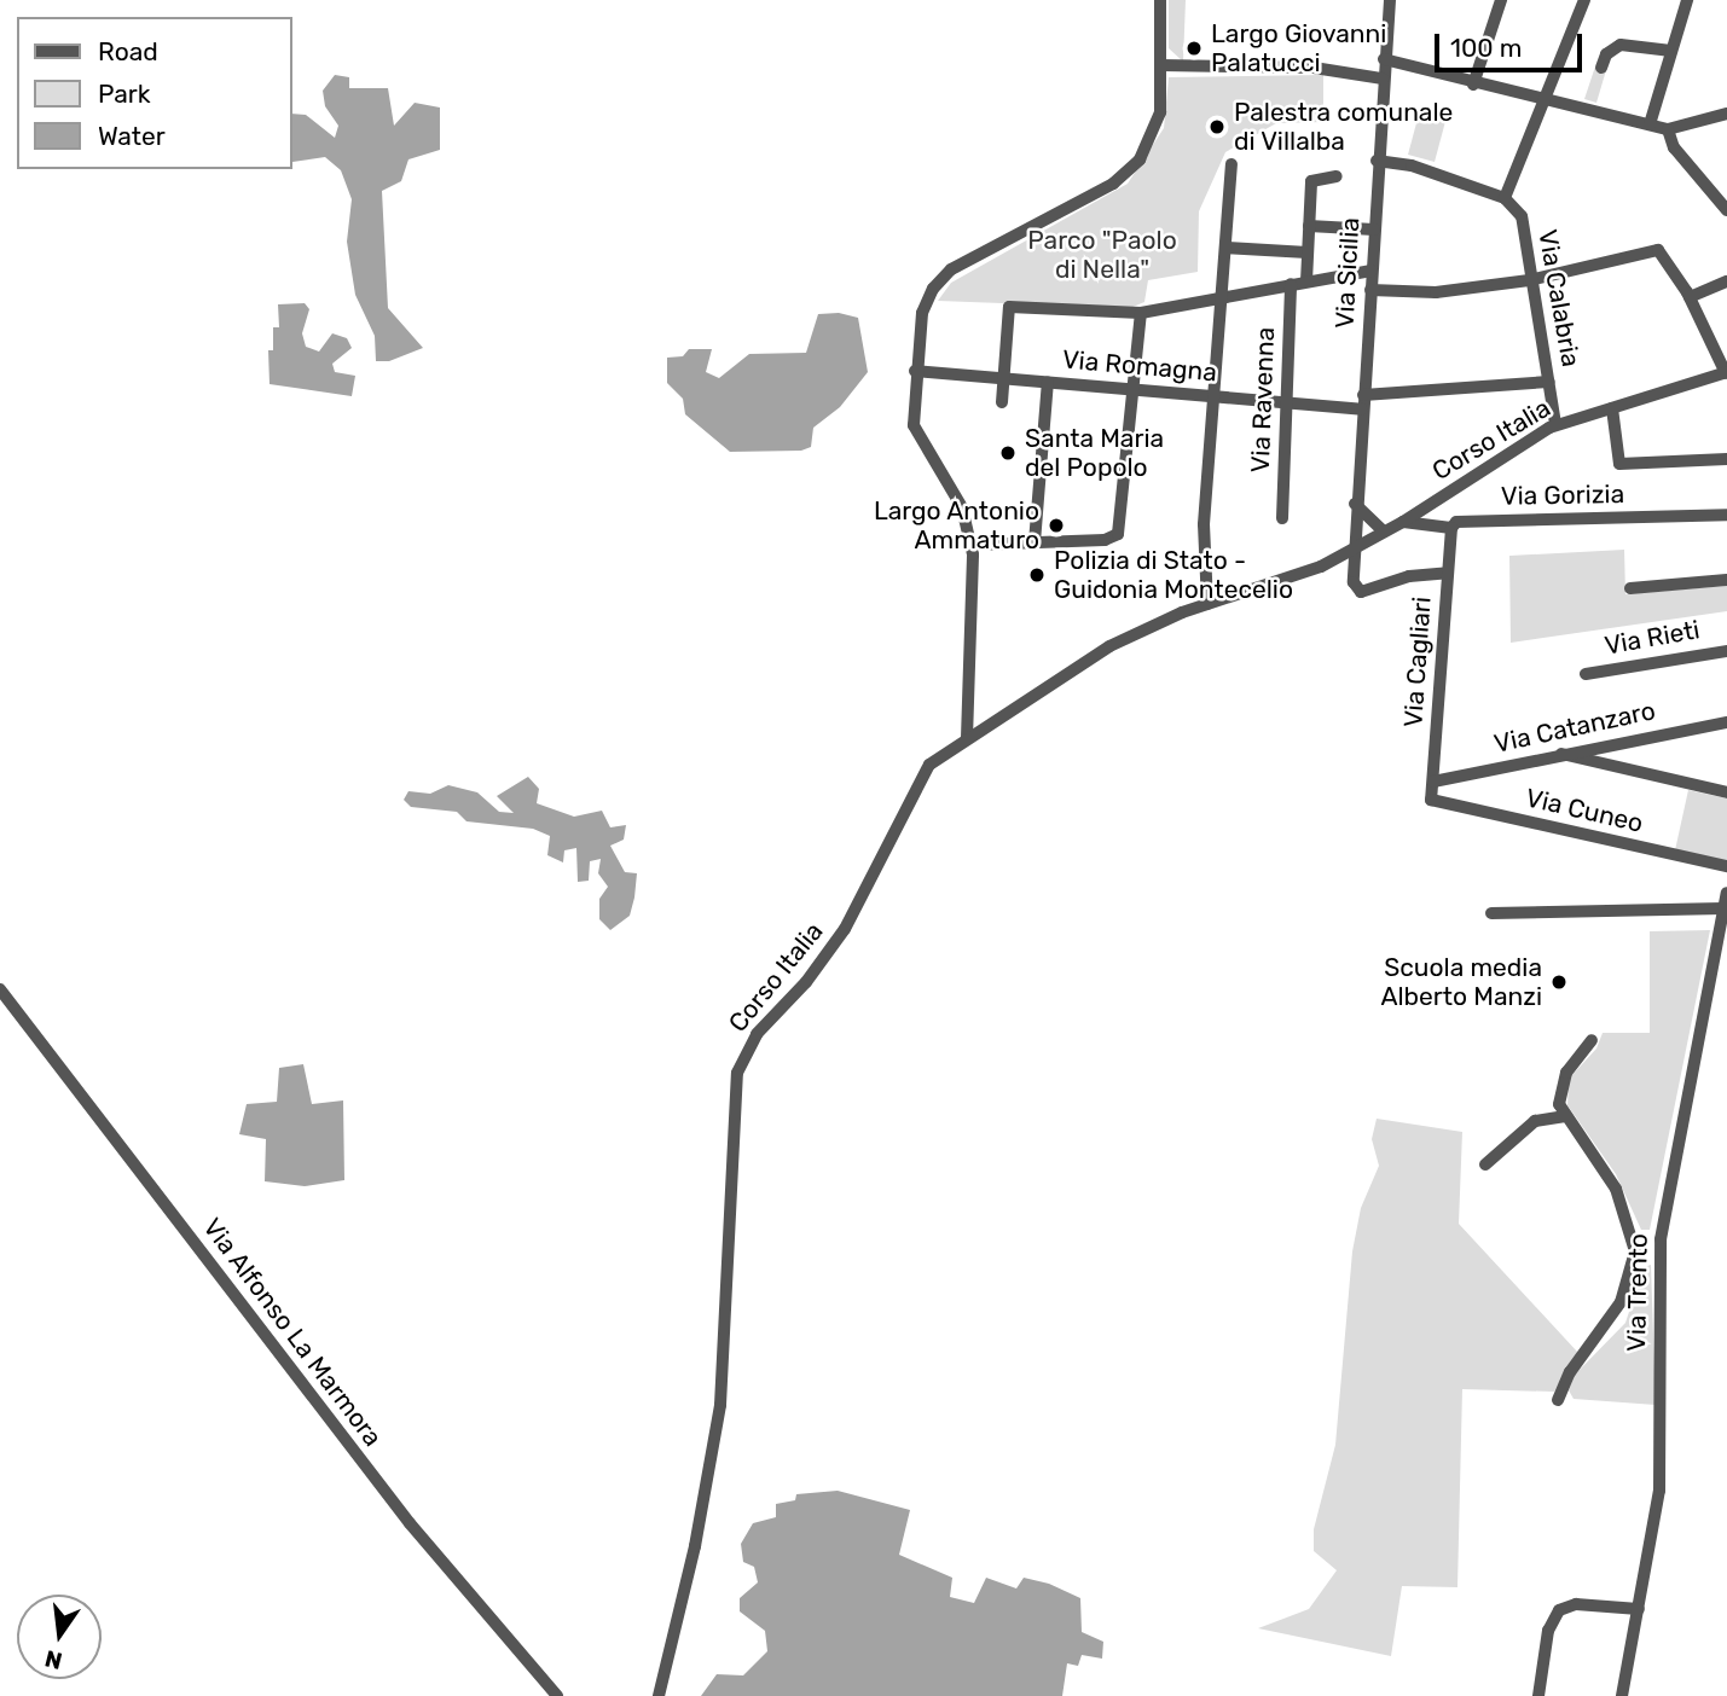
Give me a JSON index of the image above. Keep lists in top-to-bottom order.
{
  "streets": {
    "street": [
      "Via Sicilia",
      "Via Calabria",
      "Via Romagna",
      "Via Ravenna",
      "Corso Italia",
      "Via Gorizia",
      "Via Rieti",
      "Via Cagliari",
      "Via Catanzaro",
      "Via Cuneo",
      "Via Trento",
      "Via Alfonso La Marmora"
    ]
  },
  "crossings": [
    ["Via Sicilia", "Via Romagna"],
    ["Via Sicilia", "Corso Italia"],
    ["Via Sicilia", "Via Cagliari"],
    ["Via Calabria", "Corso Italia"],
    ["Via Romagna", "Via Ravenna"],
    ["Corso Italia", "Via Gorizia"],
    ["Via Gorizia", "Via Cagliari"],
    ["Via Cagliari", "Via Catanzaro"],
    ["Via Cagliari", "Via Cuneo"]
  ],
  "parks": ["Parco \"Paolo di Nella\""],
  "places": [
    "Largo Giovanni Palatucci",
    "Palestra comunale di Villalba",
    "Santa Maria del Popolo",
    "Largo Antonio Ammaturo",
    "Polizia di Stato - Guidonia Montecelio",
    "Scuola media Alberto Manzi"
  ],
  "legend": ["Road", "Park", "Water"],
  "scale_bar": "100 m",
  "north": "bottom"
}
